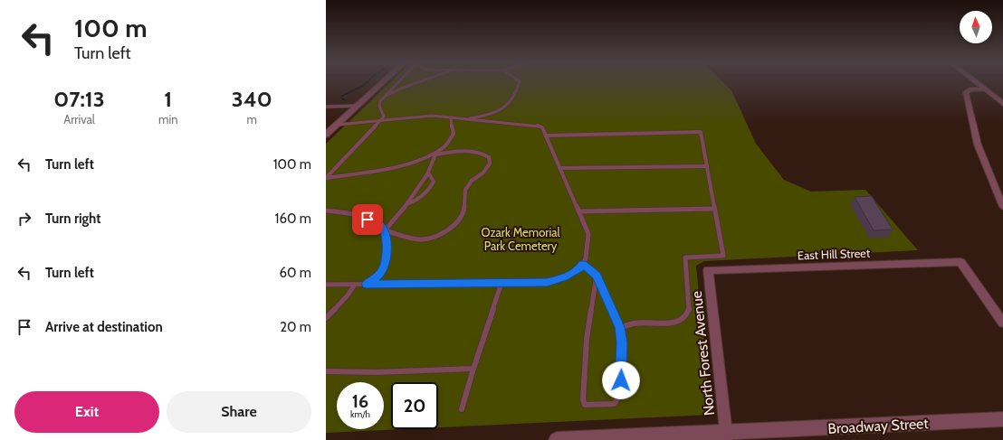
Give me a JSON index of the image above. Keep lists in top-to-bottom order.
{
  "streets": {
    "street": ["East Hill Street", "North Forest Avenue", "Broadway Street"]
  },
  "crossings": [
    ["East Hill Street", "North Forest Avenue"],
    ["North Forest Avenue", "Broadway Street"]
  ],
  "parks": ["Ozark Memorial Park Cemetery"],
  "north": "top",
  "page": {
    "turn": ["100 m", "Turn left"],
    "eta": [
      "07:13",
      "Arrival",
      "1",
      "min",
      "340",
      "m"
    ],
    "list": [
      {
        "name": "Turn left",
        "value": "100 m"
      },
      {
        "name": "Turn right",
        "value": "160 m"
      },
      {
        "name": "Turn left",
        "value": "60 m"
      },
      {
        "name": "Arrive at destination",
        "value": "20 m"
      }
    ],
    "speed": "16 km/h",
    "limit": "20",
    "buttons": ["Exit", "Share"]
  }
}
